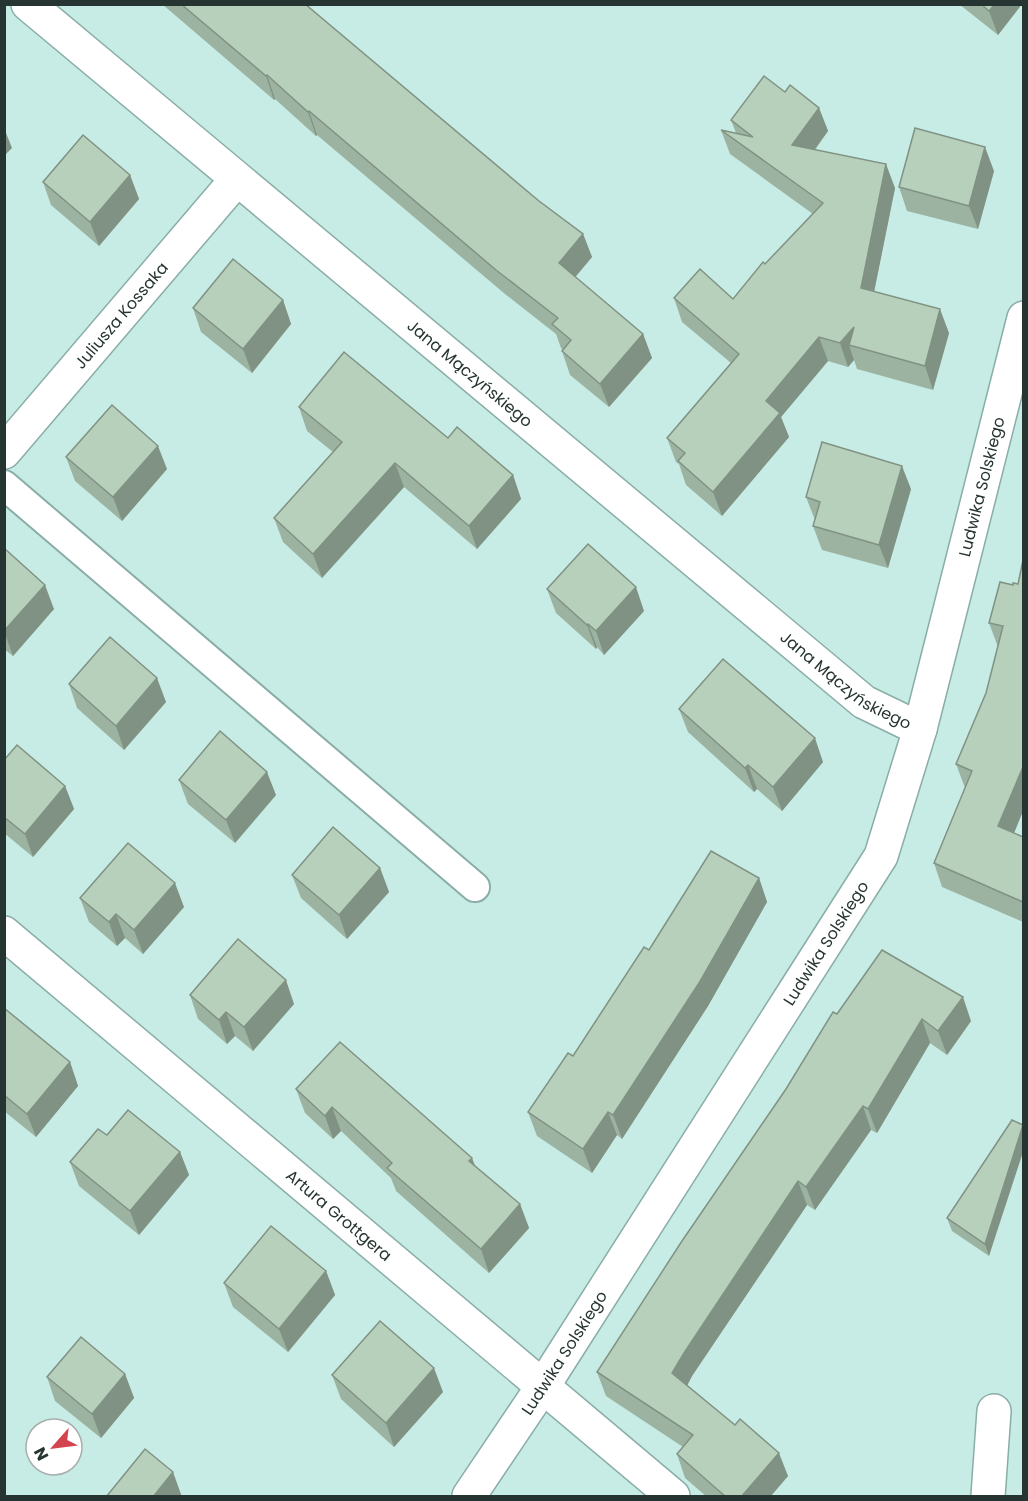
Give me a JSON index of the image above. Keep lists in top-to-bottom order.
{
  "streets": {
    "street": [
      "Juliusza Kossaka",
      "Jana Mączyńskiego",
      "Ludwika Solskiego",
      "Artura Grottgera"
    ]
  },
  "crossings": [
    ["Juliusza Kossaka", "Jana Mączyńskiego"],
    ["Jana Mączyńskiego", "Ludwika Solskiego"],
    ["Ludwika Solskiego", "Artura Grottgera"]
  ],
  "north": "bottom left"
}
